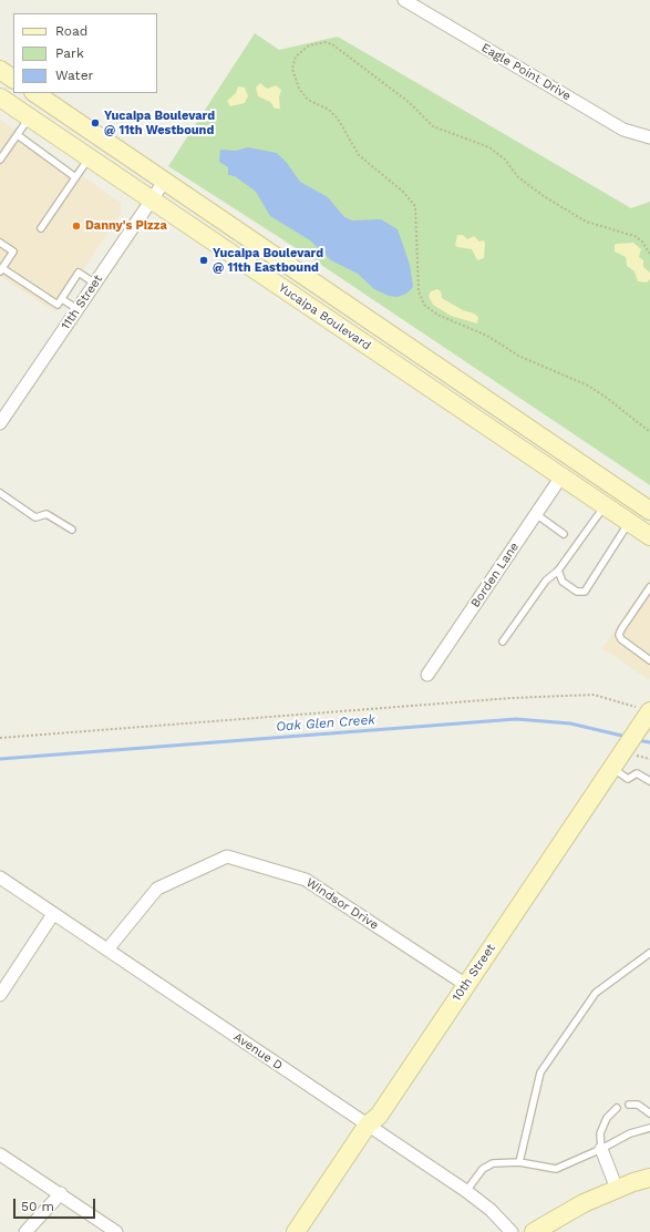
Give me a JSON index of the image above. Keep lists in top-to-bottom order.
{
  "streets": {
    "main road": ["Yucaipa Boulevard", "10th Street"],
    "street": [
      "Eagle Point Drive",
      "11th Street",
      "Borden Lane",
      "Windsor Drive",
      "Avenue D"
    ]
  },
  "crossings": [
    ["11th Street", "Yucaipa Boulevard"],
    ["Yucaipa Boulevard", "Borden Lane"],
    ["Windsor Drive", "10th Street"],
    ["Windsor Drive", "Avenue D"],
    ["10th Street", "Avenue D"]
  ],
  "water": ["Oak Glen Creek"],
  "places": ["Yucaipa Boulevard @ 11th Westbound", "Danny's Pizza", "Yucaipa Boulevard @ 11th Eastbound"],
  "legend": ["Road", "Park", "Water"],
  "scale_bar": "50 m"
}
